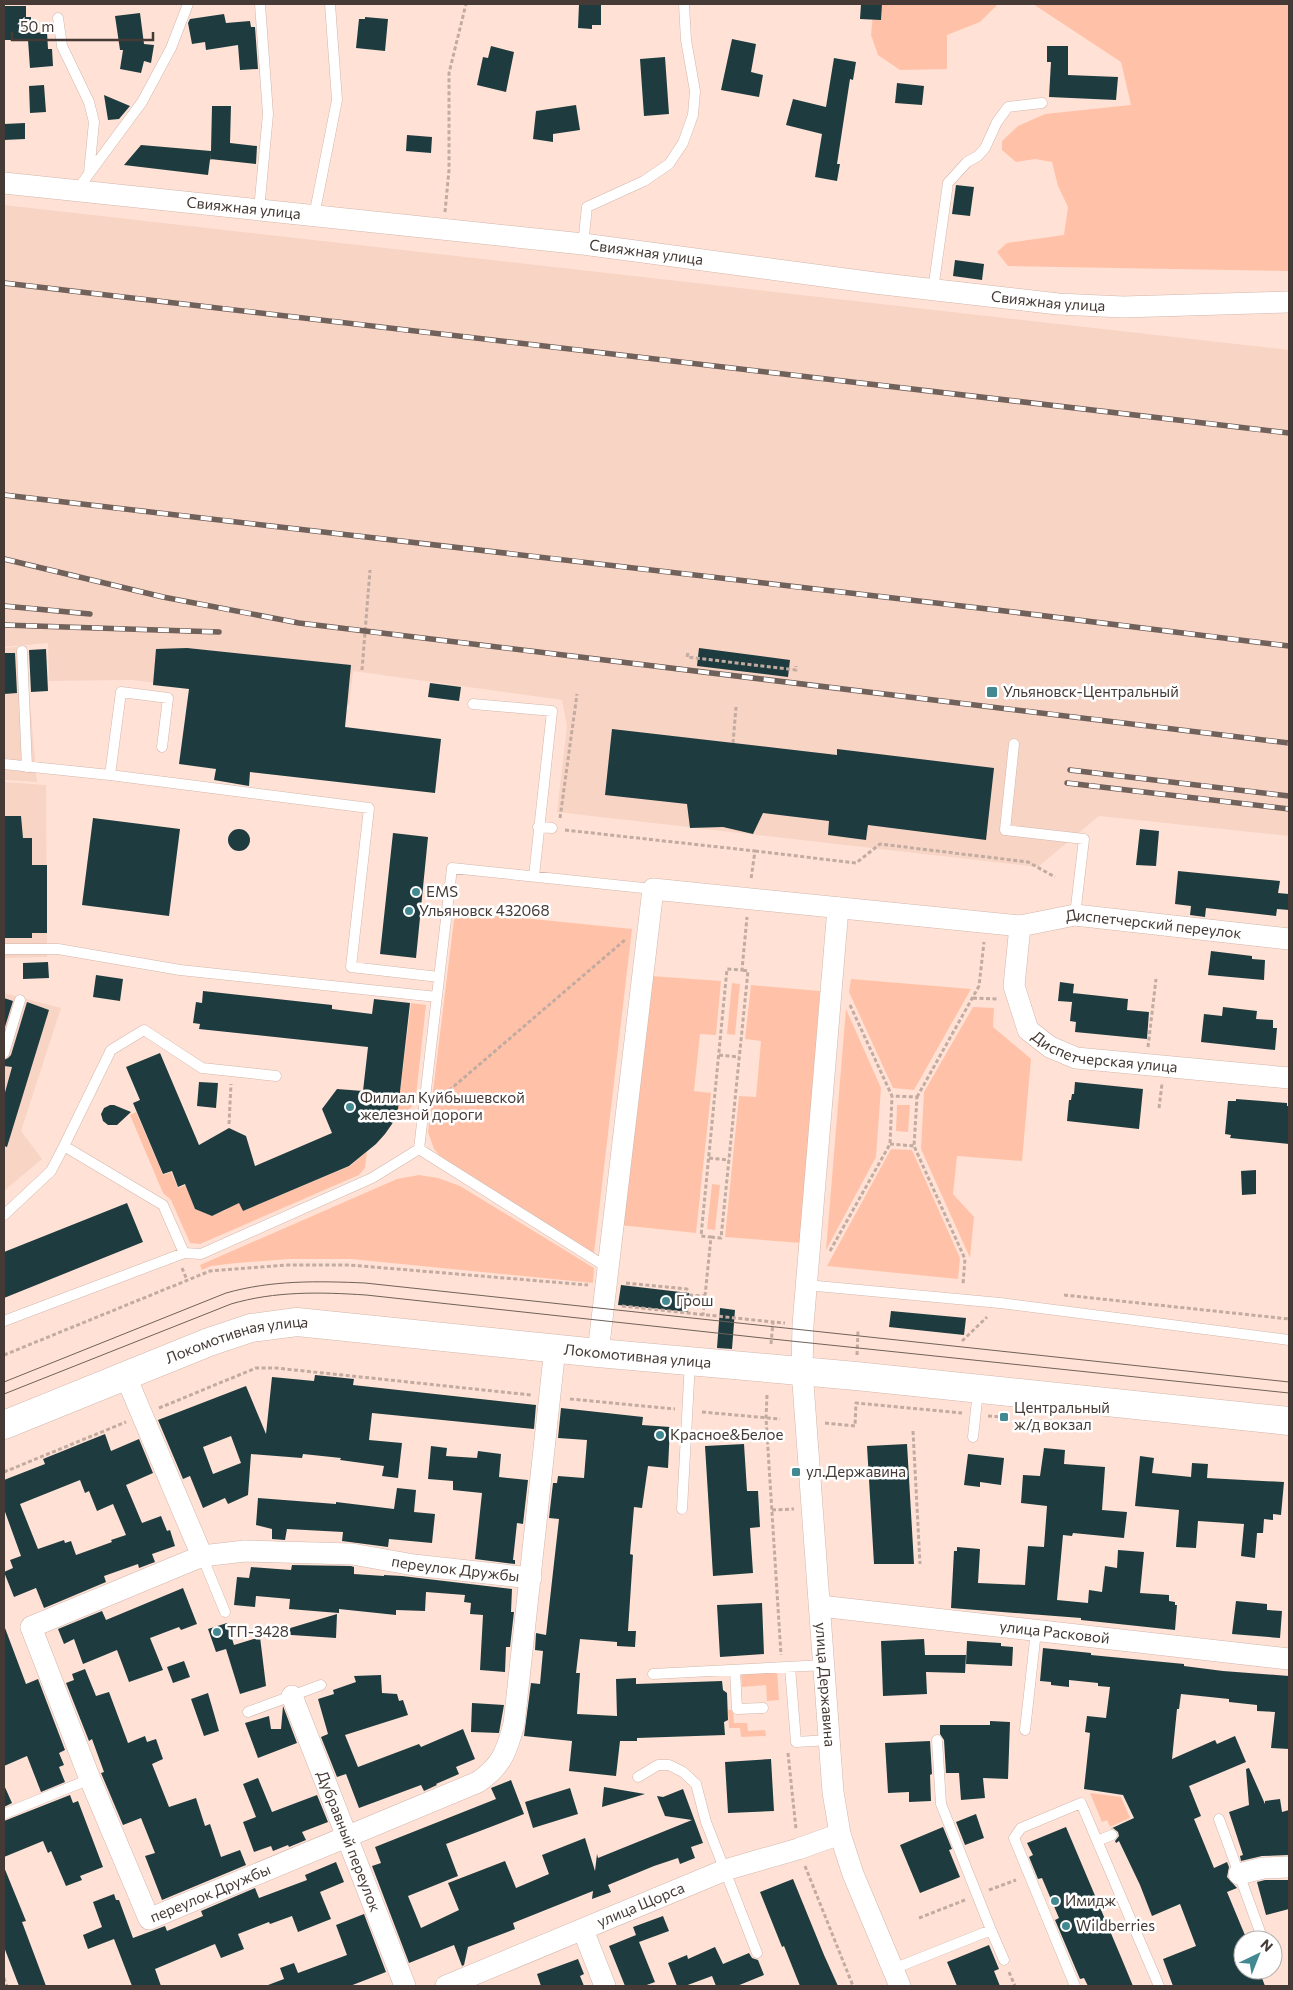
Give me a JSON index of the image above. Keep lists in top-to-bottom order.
{
  "streets": {
    "main road": ["Локомотивная улица"],
    "street": [
      "Свияжная улица",
      "Диспетчерский переулок",
      "Диспетчерская улица",
      "переулок Дружбы",
      "улица Расковой",
      "улица Державина",
      "Дубравный переулок",
      "улица Щорса"
    ]
  },
  "crossings": [
    ["Диспетчерский переулок", "Диспетчерская улица"],
    ["Диспетчерский переулок", "улица Державина"],
    ["Локомотивная улица", "переулок Дружбы"],
    ["Локомотивная улица", "улица Державина"],
    ["переулок Дружбы", "Дубравный переулок"],
    ["улица Расковой", "улица Державина"],
    ["улица Державина", "улица Щорса"]
  ],
  "places": {
    "transit": ["Ульяновск-Центральный", "Центральный ж/д вокзал", "ул.Державина"],
    "other": [
      "EMS",
      "Ульяновск 432068",
      "Филиал Куйбышевской железной дороги",
      "Грош",
      "Красное&Белое",
      "ТП-3428",
      "Имидж",
      "Wildberries"
    ]
  },
  "scale_bar": "50 m",
  "north": "top right"
}
